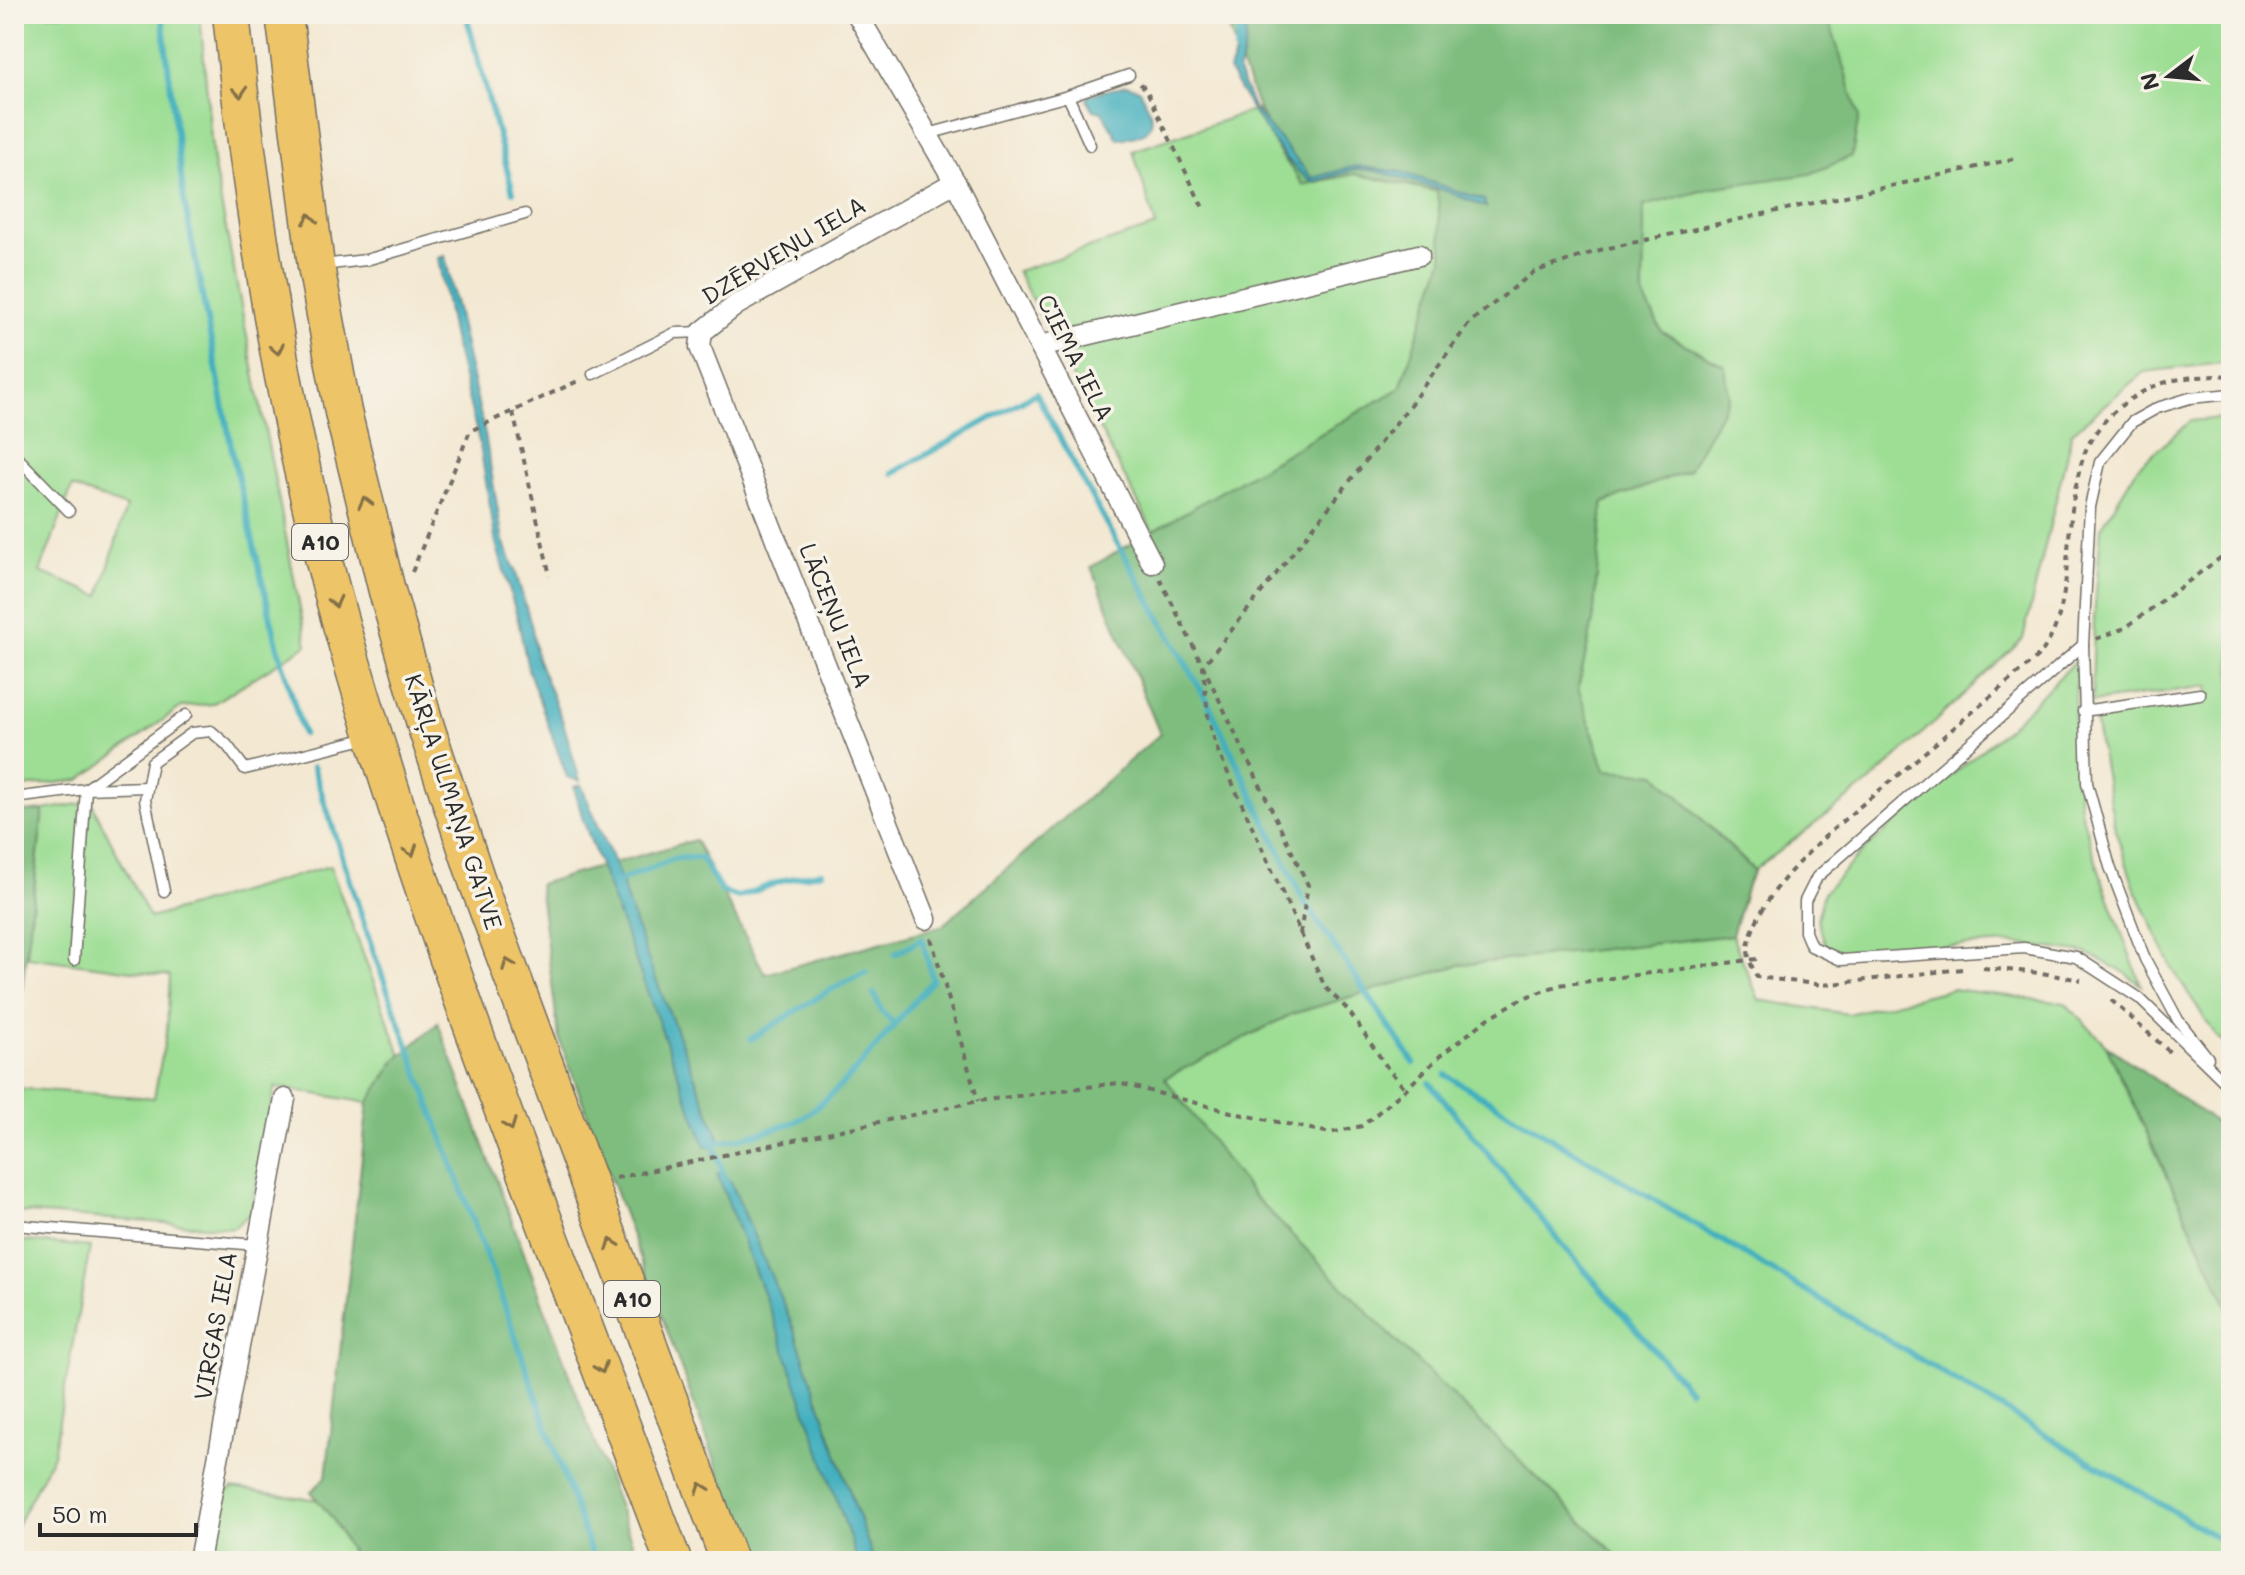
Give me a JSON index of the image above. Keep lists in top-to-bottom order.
{
  "streets": {
    "highway": ["A10", "KĀRĻA ULMAŅA GATVE"],
    "street": [
      "DZĒRVEŅU IELA",
      "CIEMA IELA",
      "LĀCEŅU IELA",
      "VIRGAS IELA"
    ]
  },
  "crossings": [
    ["DZĒRVEŅU IELA", "CIEMA IELA"],
    ["DZĒRVEŅU IELA", "LĀCEŅU IELA"]
  ],
  "scale_bar": "50 m",
  "north": "left"
}
